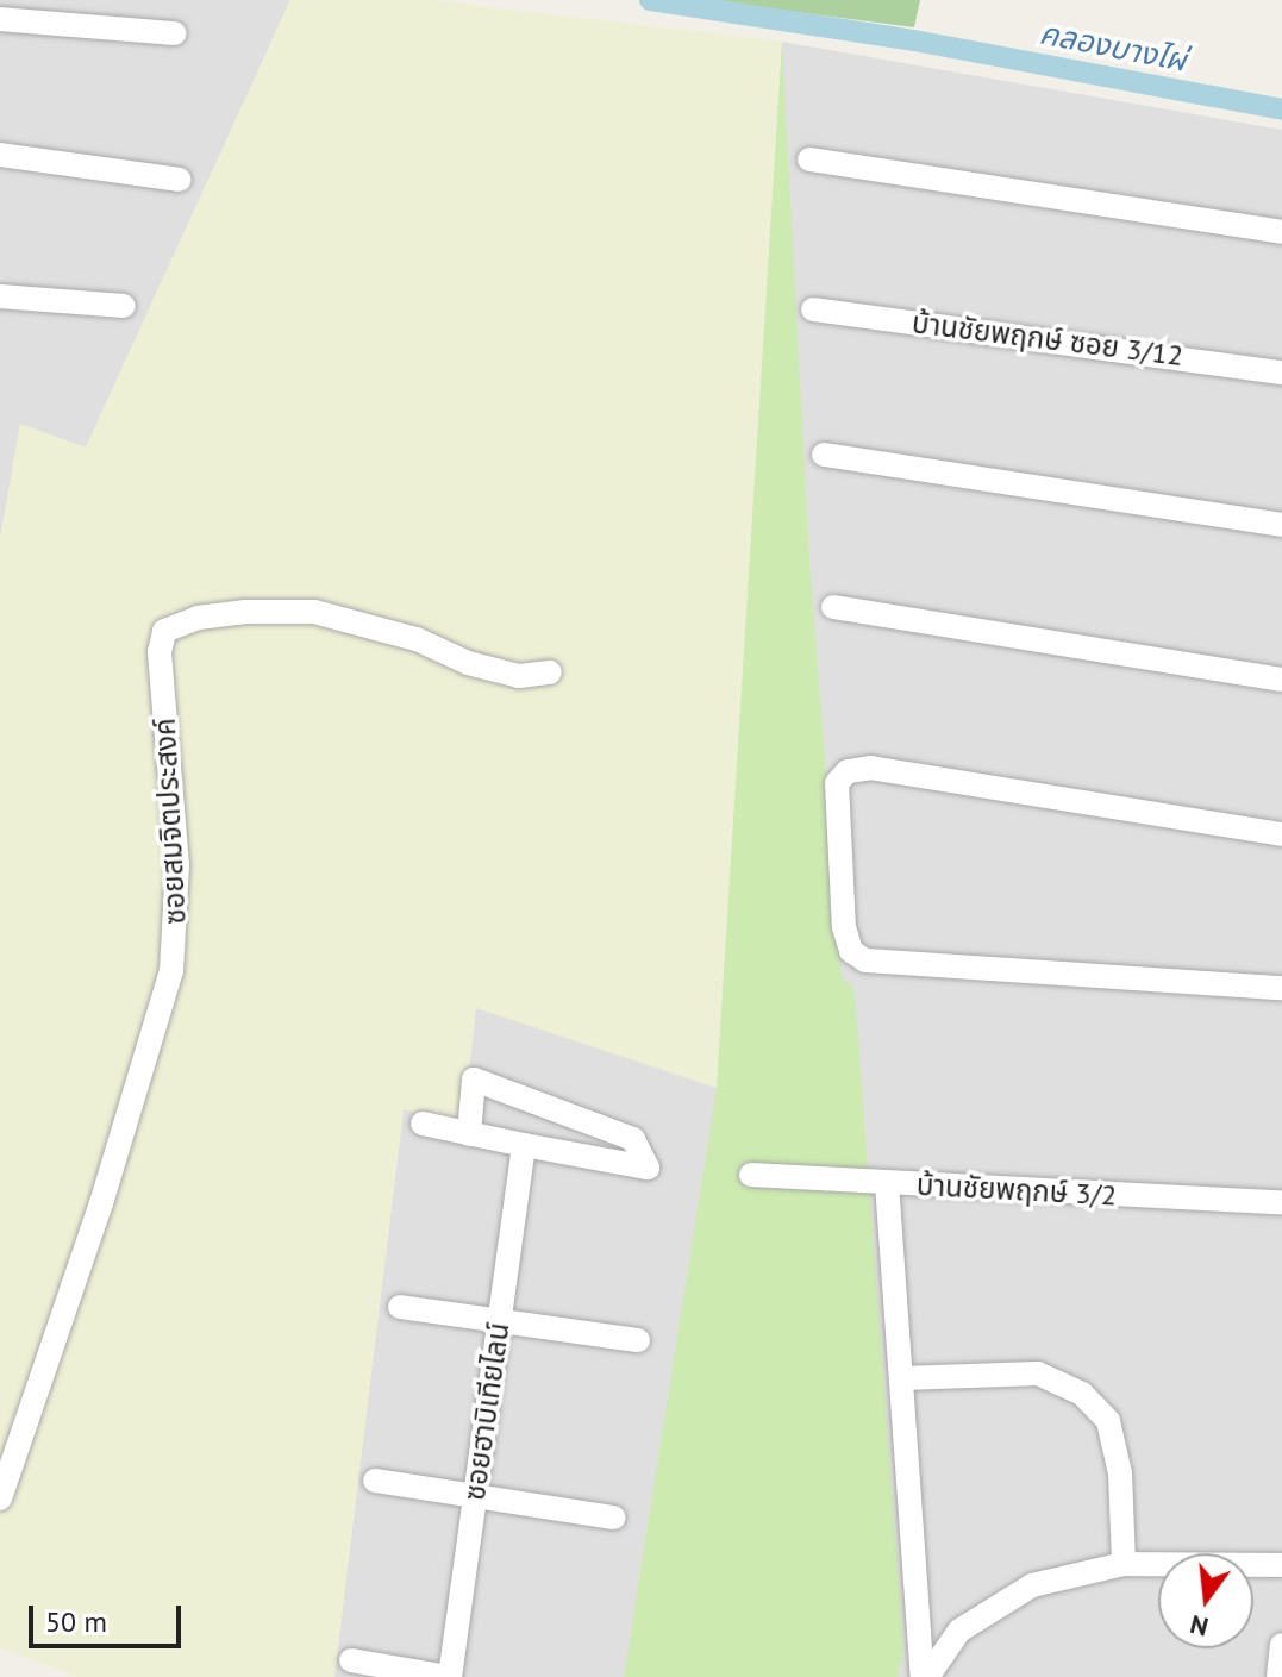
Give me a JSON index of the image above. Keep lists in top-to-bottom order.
{
  "streets": {
    "street": [
      "บ้านชัยพฤกษ์ ซอย 3/12",
      "ซอยสมจิตประสงค์",
      "บ้านชัยพฤกษ์ 3/2",
      "ซอยฮาบิเทียไลน์"
    ]
  },
  "water": ["คลองบางไผ่"],
  "scale_bar": "50 m",
  "north": "bottom"
}
